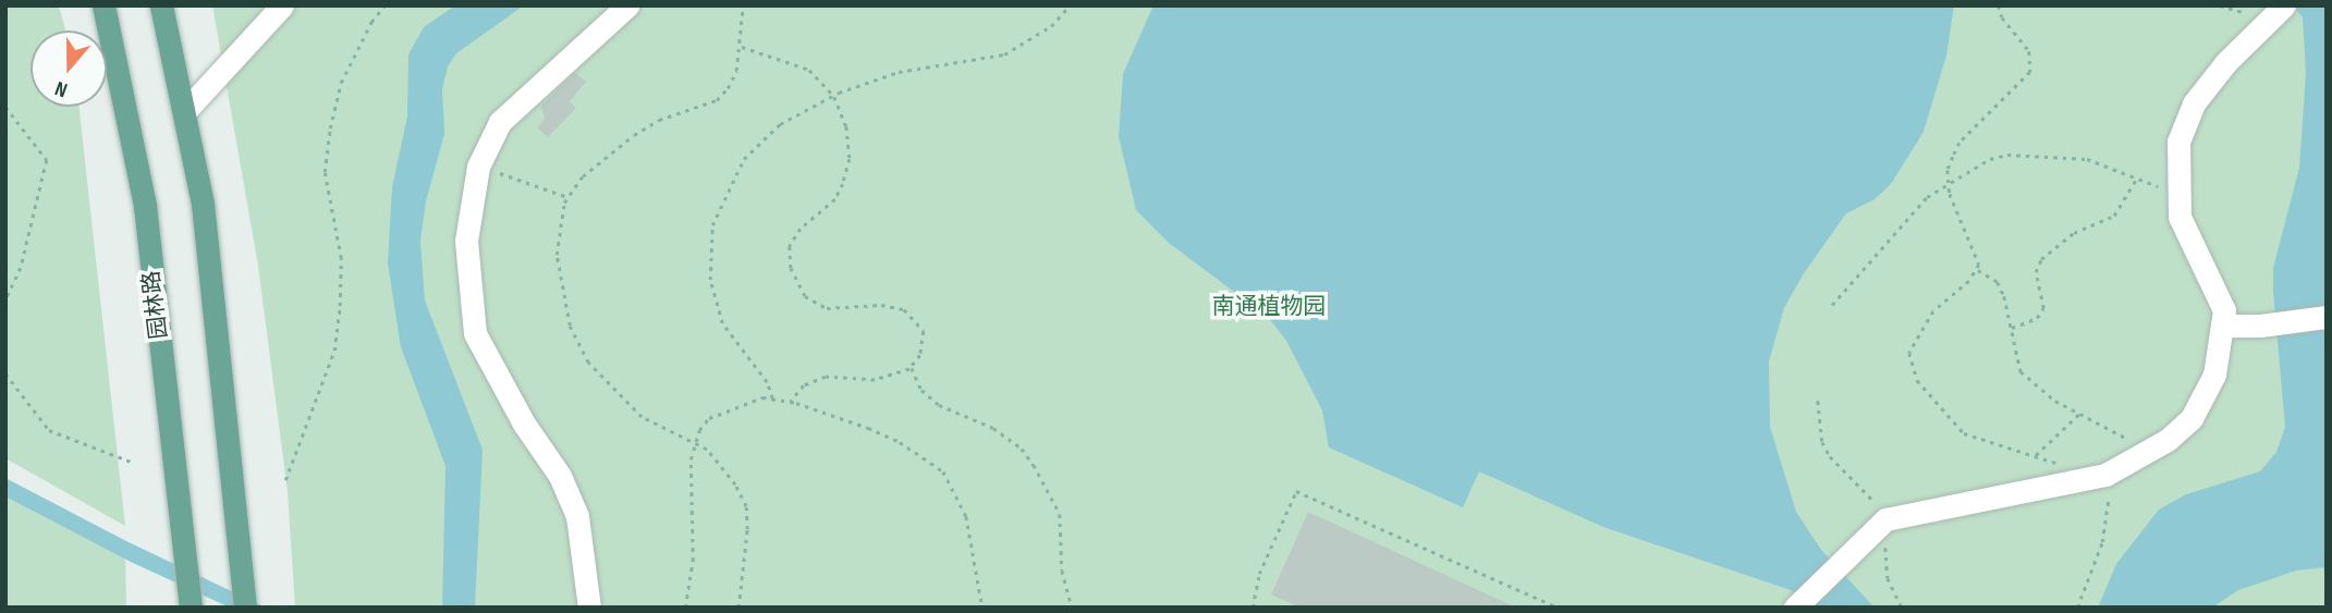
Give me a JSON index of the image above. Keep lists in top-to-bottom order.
{
  "streets": {
    "main road": ["园林路"]
  },
  "parks": ["南通植物园"],
  "north": "bottom"
}
